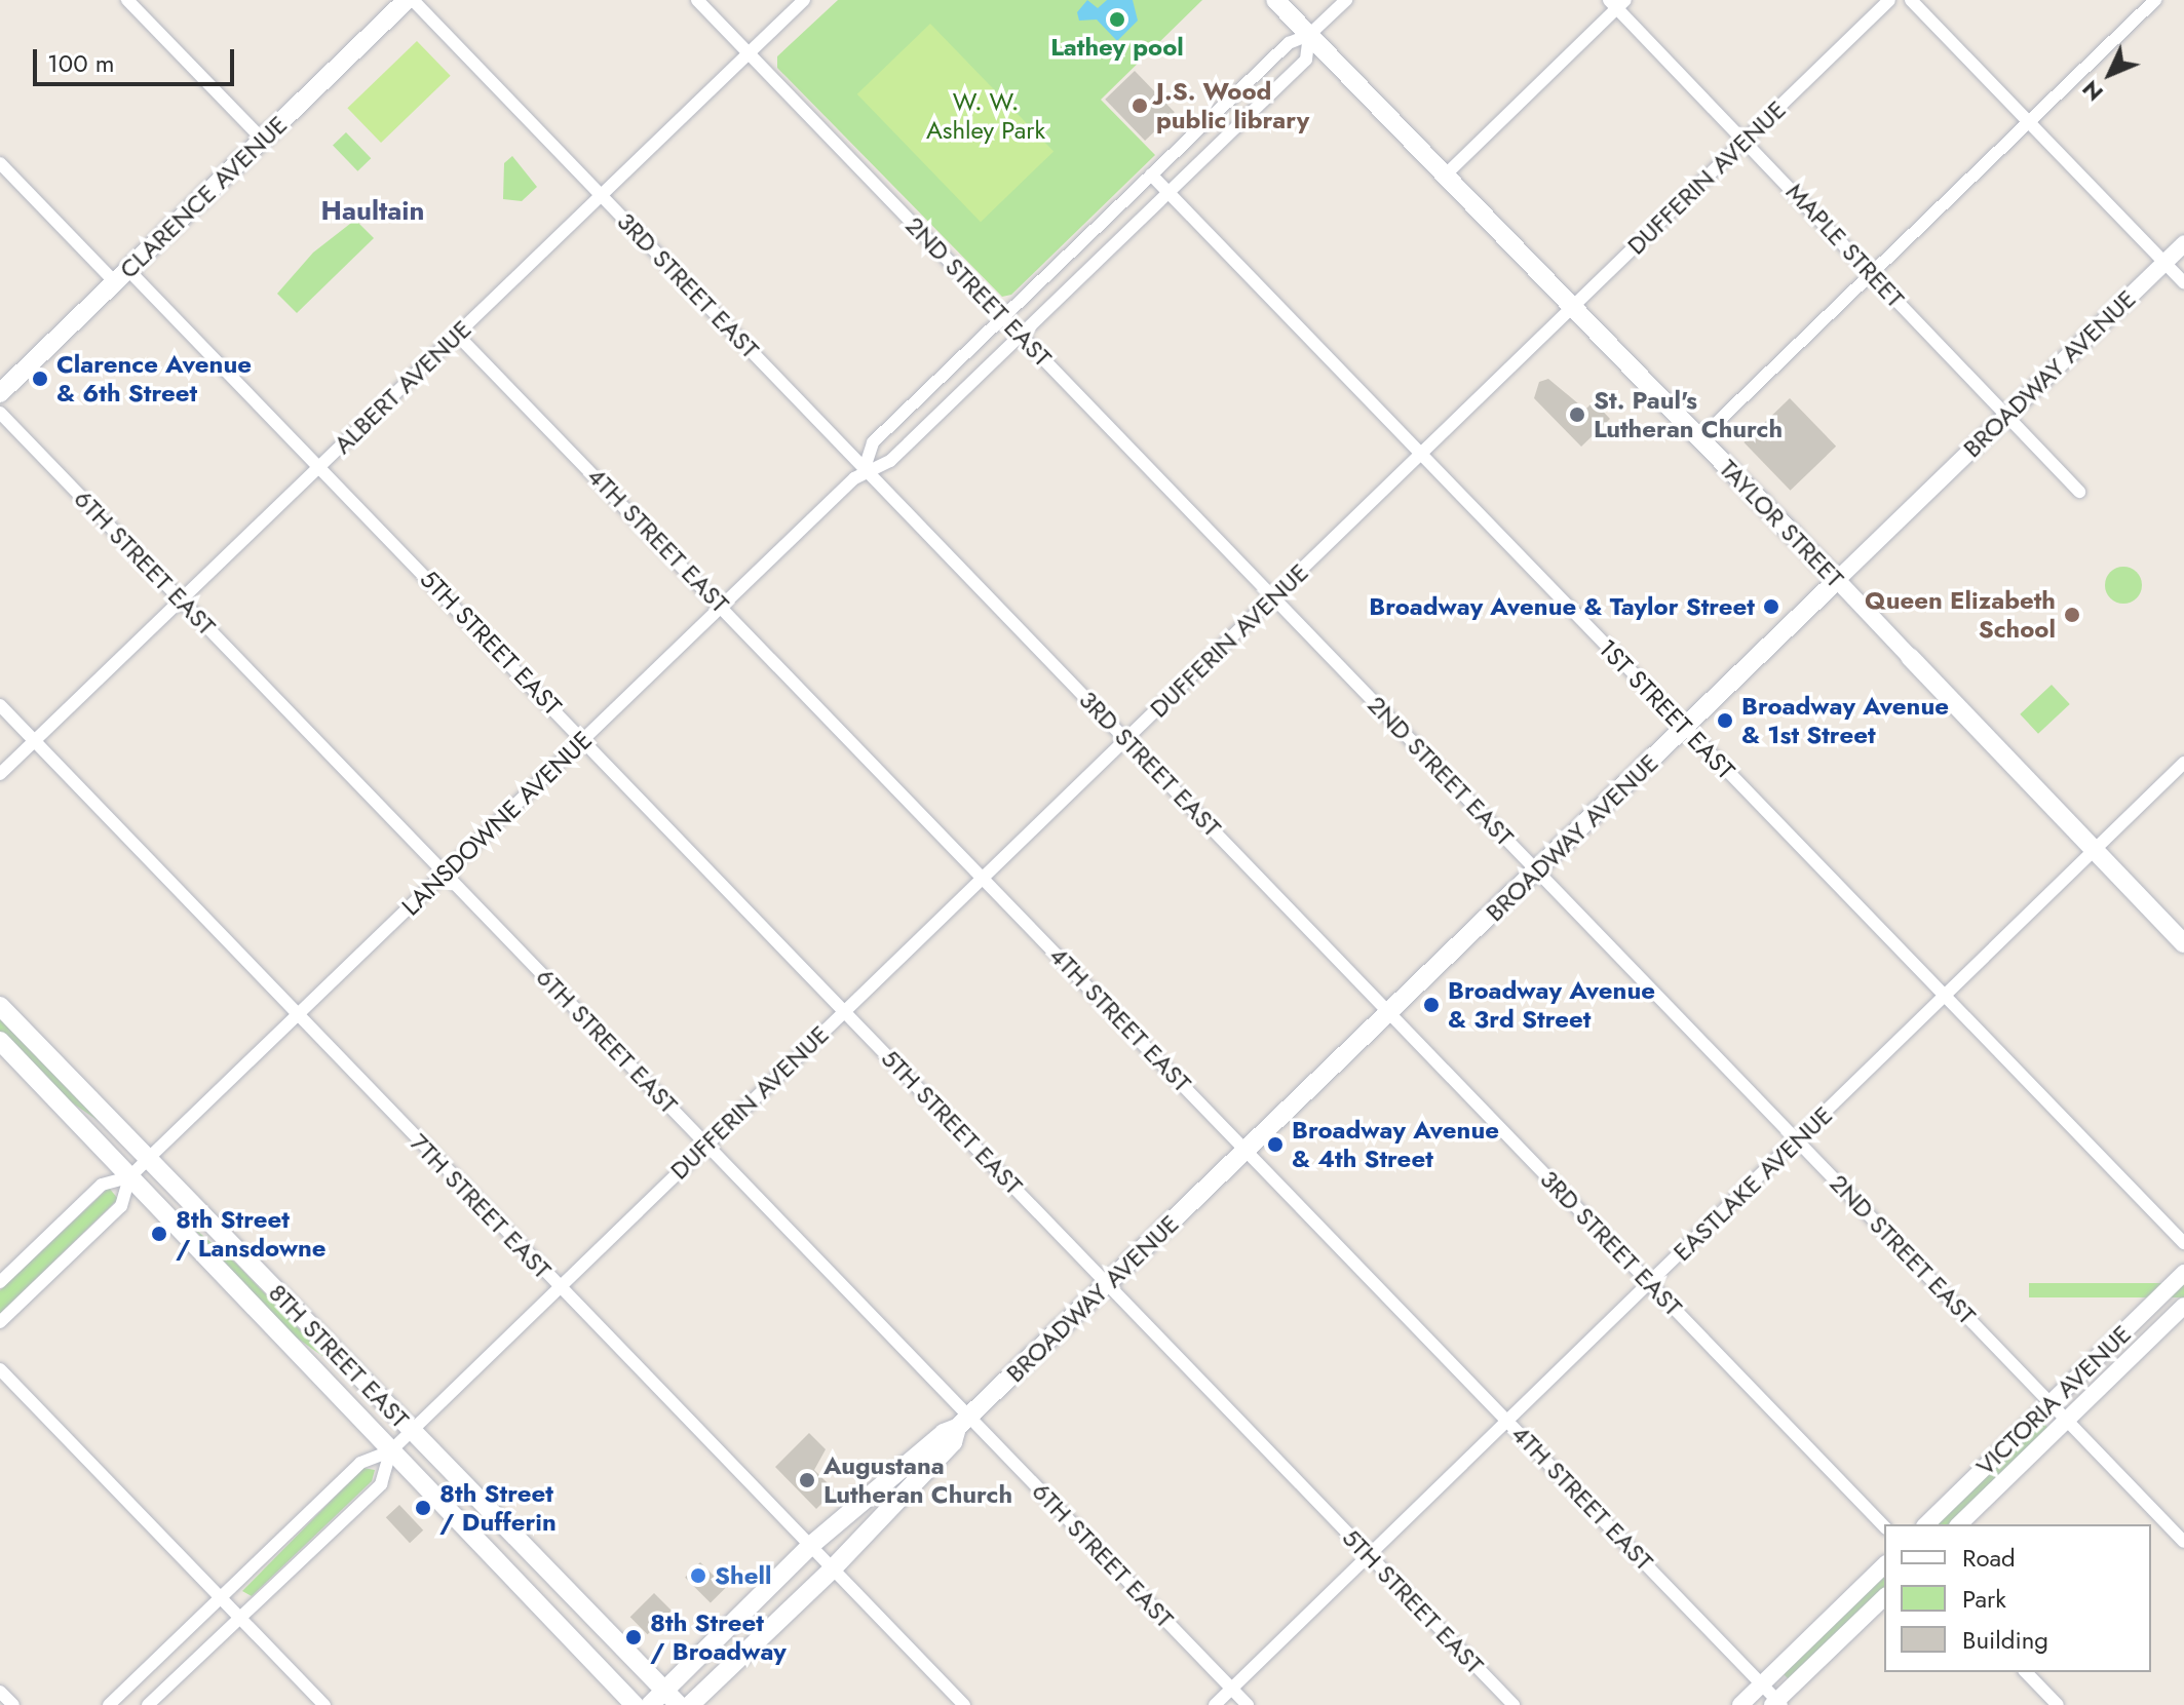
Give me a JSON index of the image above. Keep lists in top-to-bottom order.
{
  "streets": {
    "main road": [
      "CLARENCE AVENUE",
      "BROADWAY AVENUE",
      "TAYLOR STREET",
      "8TH STREET EAST"
    ],
    "street": [
      "DUFFERIN AVENUE",
      "MAPLE STREET",
      "3RD STREET EAST",
      "2ND STREET EAST",
      "ALBERT AVENUE",
      "4TH STREET EAST",
      "6TH STREET EAST",
      "5TH STREET EAST",
      "1ST STREET EAST",
      "LANSDOWNE AVENUE",
      "EASTLAKE AVENUE",
      "7TH STREET EAST",
      "VICTORIA AVENUE"
    ]
  },
  "crossings": [
    ["DUFFERIN AVENUE", "MAPLE STREET"],
    ["DUFFERIN AVENUE", "3RD STREET EAST"],
    ["DUFFERIN AVENUE", "2ND STREET EAST"],
    ["DUFFERIN AVENUE", "TAYLOR STREET"],
    ["DUFFERIN AVENUE", "4TH STREET EAST"],
    ["DUFFERIN AVENUE", "6TH STREET EAST"],
    ["DUFFERIN AVENUE", "5TH STREET EAST"],
    ["DUFFERIN AVENUE", "1ST STREET EAST"],
    ["DUFFERIN AVENUE", "7TH STREET EAST"],
    ["DUFFERIN AVENUE", "8TH STREET EAST"],
    ["CLARENCE AVENUE", "3RD STREET EAST"],
    ["CLARENCE AVENUE", "5TH STREET EAST"],
    ["MAPLE STREET", "BROADWAY AVENUE"],
    ["3RD STREET EAST", "BROADWAY AVENUE"],
    ["3RD STREET EAST", "ALBERT AVENUE"],
    ["3RD STREET EAST", "LANSDOWNE AVENUE"],
    ["3RD STREET EAST", "EASTLAKE AVENUE"],
    ["2ND STREET EAST", "BROADWAY AVENUE"],
    ["2ND STREET EAST", "ALBERT AVENUE"],
    ["2ND STREET EAST", "LANSDOWNE AVENUE"],
    ["2ND STREET EAST", "EASTLAKE AVENUE"],
    ["2ND STREET EAST", "VICTORIA AVENUE"],
    ["BROADWAY AVENUE", "TAYLOR STREET"],
    ["BROADWAY AVENUE", "4TH STREET EAST"],
    ["BROADWAY AVENUE", "6TH STREET EAST"],
    ["BROADWAY AVENUE", "5TH STREET EAST"],
    ["BROADWAY AVENUE", "1ST STREET EAST"],
    ["BROADWAY AVENUE", "7TH STREET EAST"],
    ["BROADWAY AVENUE", "8TH STREET EAST"],
    ["ALBERT AVENUE", "4TH STREET EAST"],
    ["ALBERT AVENUE", "6TH STREET EAST"],
    ["ALBERT AVENUE", "5TH STREET EAST"],
    ["ALBERT AVENUE", "7TH STREET EAST"],
    ["TAYLOR STREET", "LANSDOWNE AVENUE"],
    ["TAYLOR STREET", "EASTLAKE AVENUE"],
    ["4TH STREET EAST", "LANSDOWNE AVENUE"],
    ["4TH STREET EAST", "EASTLAKE AVENUE"],
    ["6TH STREET EAST", "LANSDOWNE AVENUE"],
    ["6TH STREET EAST", "EASTLAKE AVENUE"],
    ["5TH STREET EAST", "LANSDOWNE AVENUE"],
    ["5TH STREET EAST", "EASTLAKE AVENUE"],
    ["1ST STREET EAST", "LANSDOWNE AVENUE"],
    ["1ST STREET EAST", "EASTLAKE AVENUE"],
    ["LANSDOWNE AVENUE", "7TH STREET EAST"],
    ["LANSDOWNE AVENUE", "8TH STREET EAST"]
  ],
  "districts": ["Haultain"],
  "parks": ["W. W. Ashley Park"],
  "places": [
    "Lathey pool",
    "J.S. Wood public library",
    "Clarence Avenue & 6th Street",
    "St. Paul's Lutheran Church",
    "Broadway Avenue & Taylor Street",
    "Queen Elizabeth School",
    "Broadway Avenue & 1st Street",
    "Broadway Avenue & 3rd Street",
    "Broadway Avenue & 4th Street",
    "8th Street / Lansdowne",
    "Augustana Lutheran Church",
    "8th Street / Dufferin",
    "Shell",
    "8th Street / Broadway"
  ],
  "legend": ["Road", "Park", "Building"],
  "scale_bar": "100 m",
  "north": "bottom left"
}
